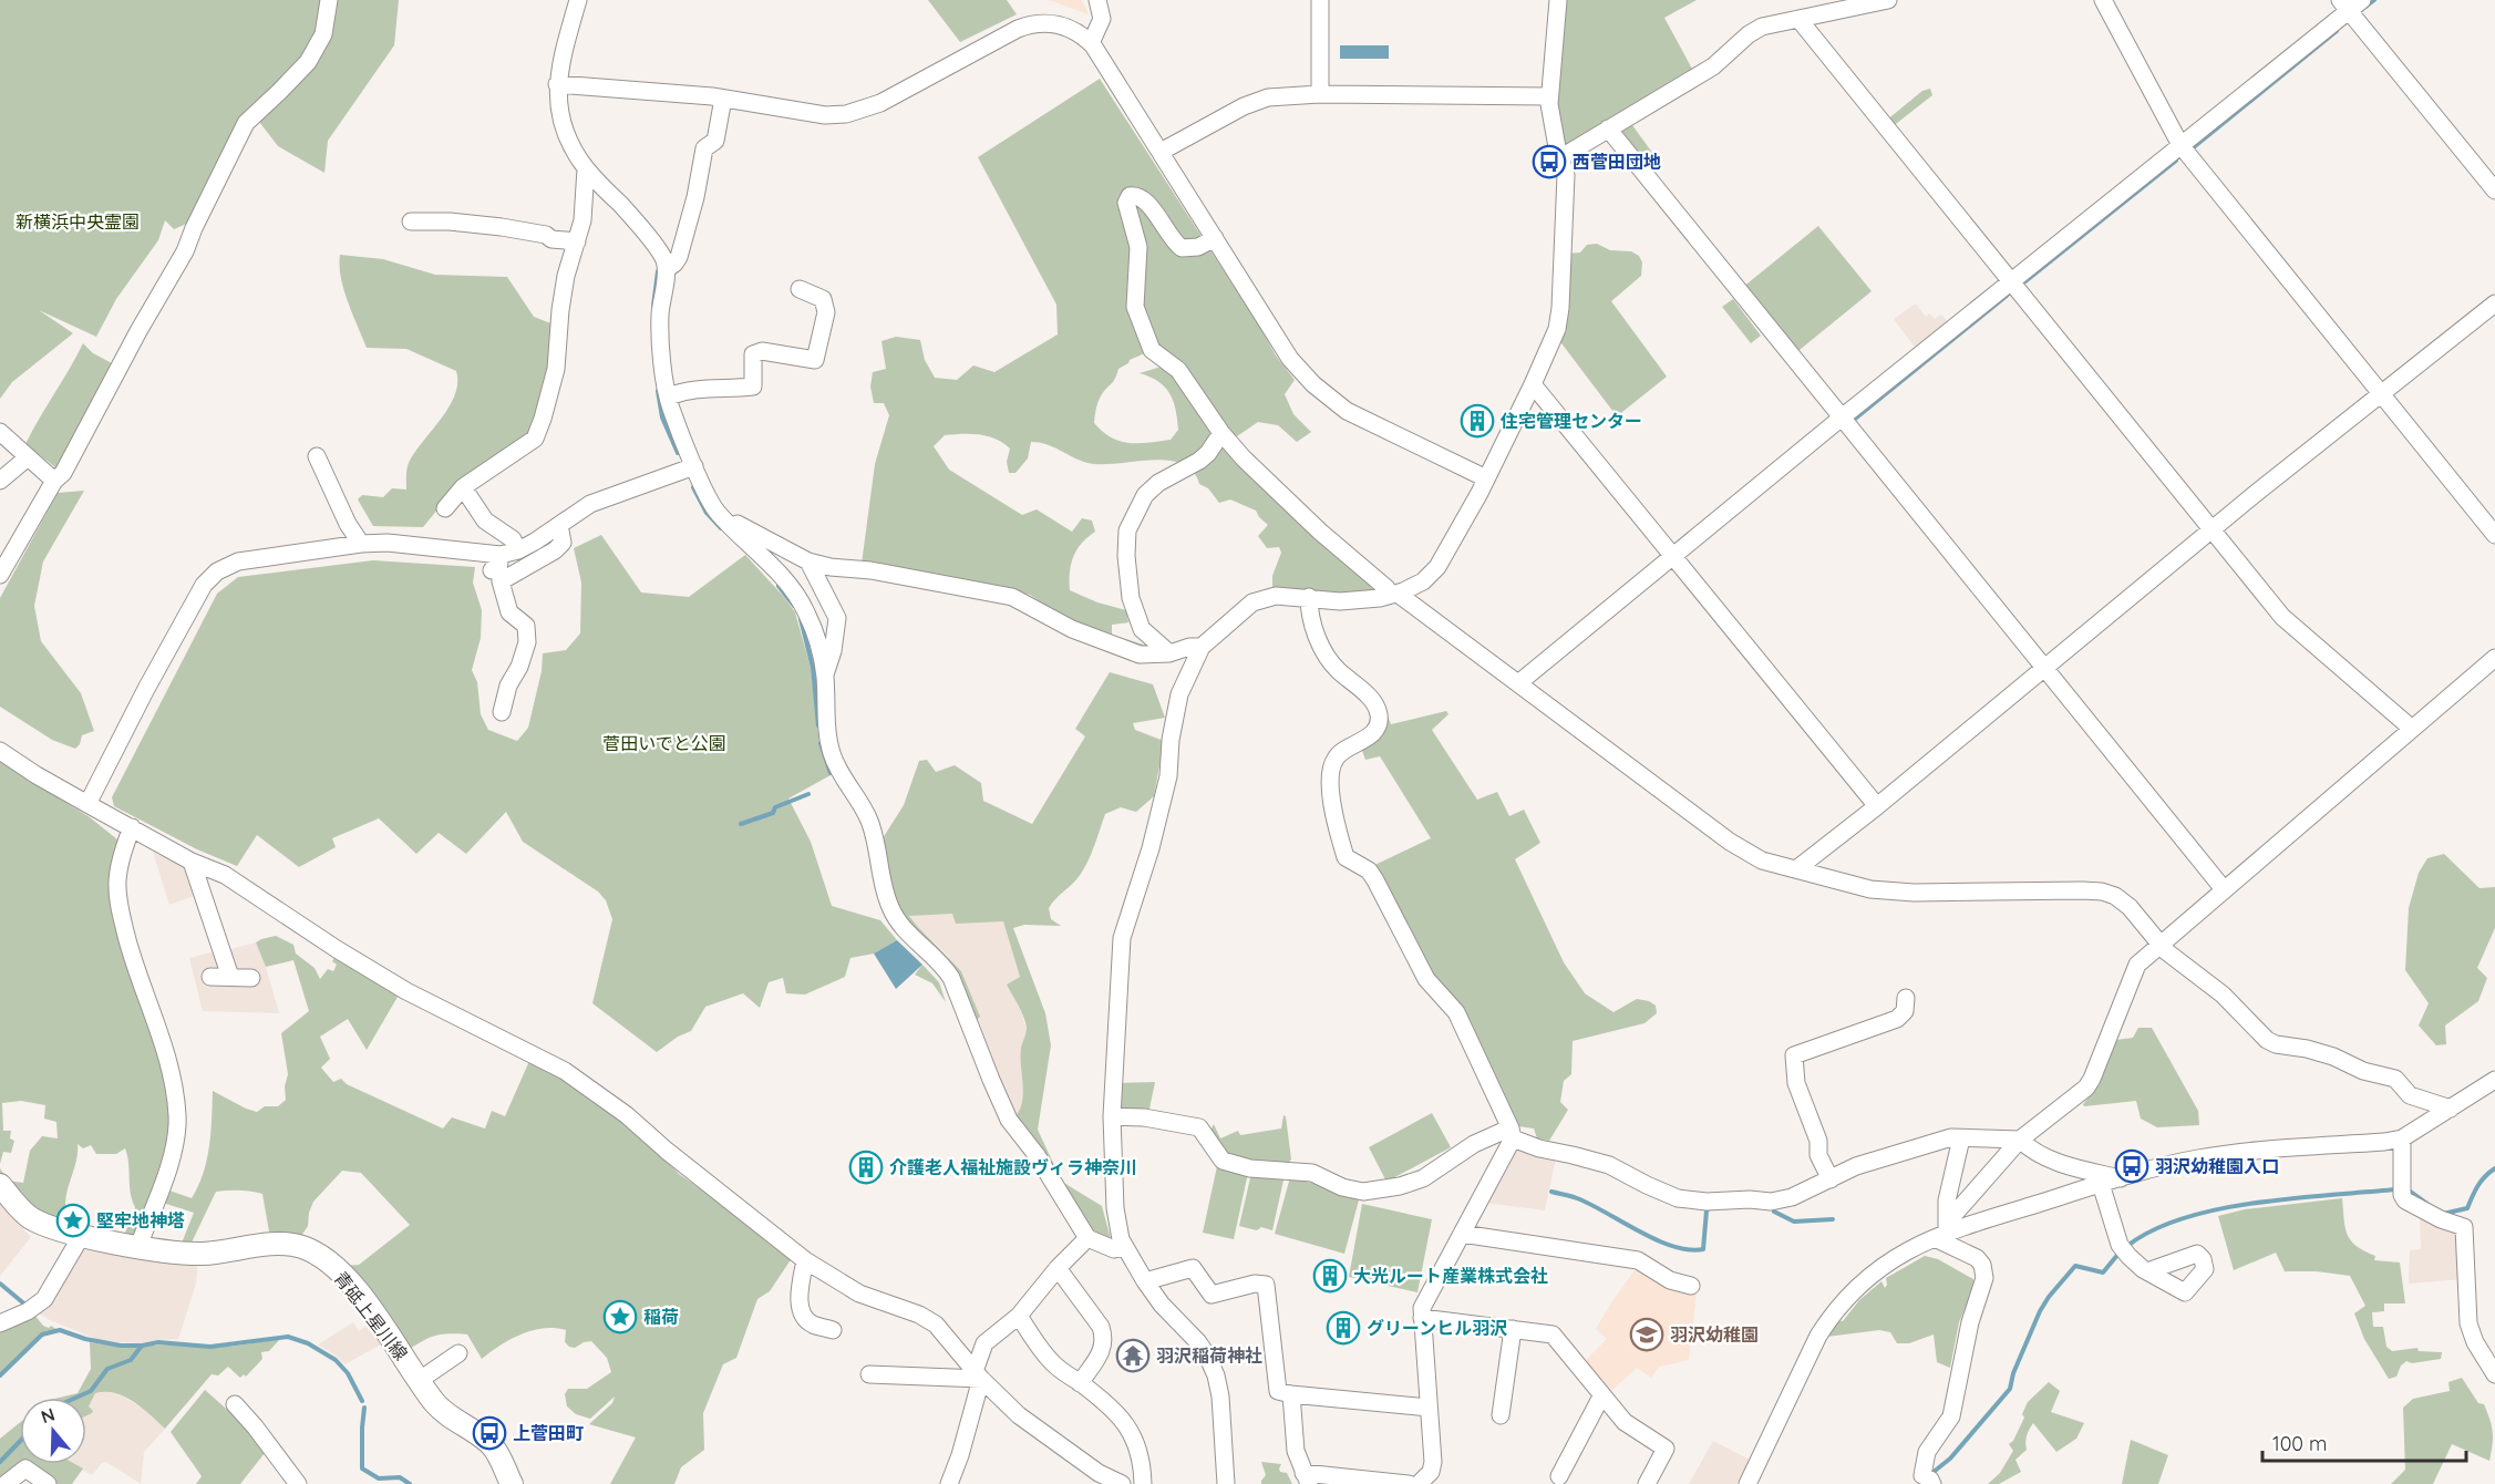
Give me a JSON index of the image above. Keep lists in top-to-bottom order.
{
  "streets": {
    "main road": ["青砥上星川線"]
  },
  "parks": ["新横浜中央霊園", "菅田いでと公園"],
  "places": {
    "bus stop": ["西菅田団地", "羽沢幼稚園入口", "上菅田町"],
    "building": [
      "住宅管理センター",
      "介護老人福祉施設ヴィラ神奈川",
      "大光ルート産業株式会社",
      "グリーンヒル羽沢"
    ],
    "place": ["堅牢地神塔", "稲荷"],
    "school or university": ["羽沢幼稚園"],
    "temple": ["羽沢稲荷神社"]
  },
  "scale_bar": "100 m",
  "north": "top"
}
